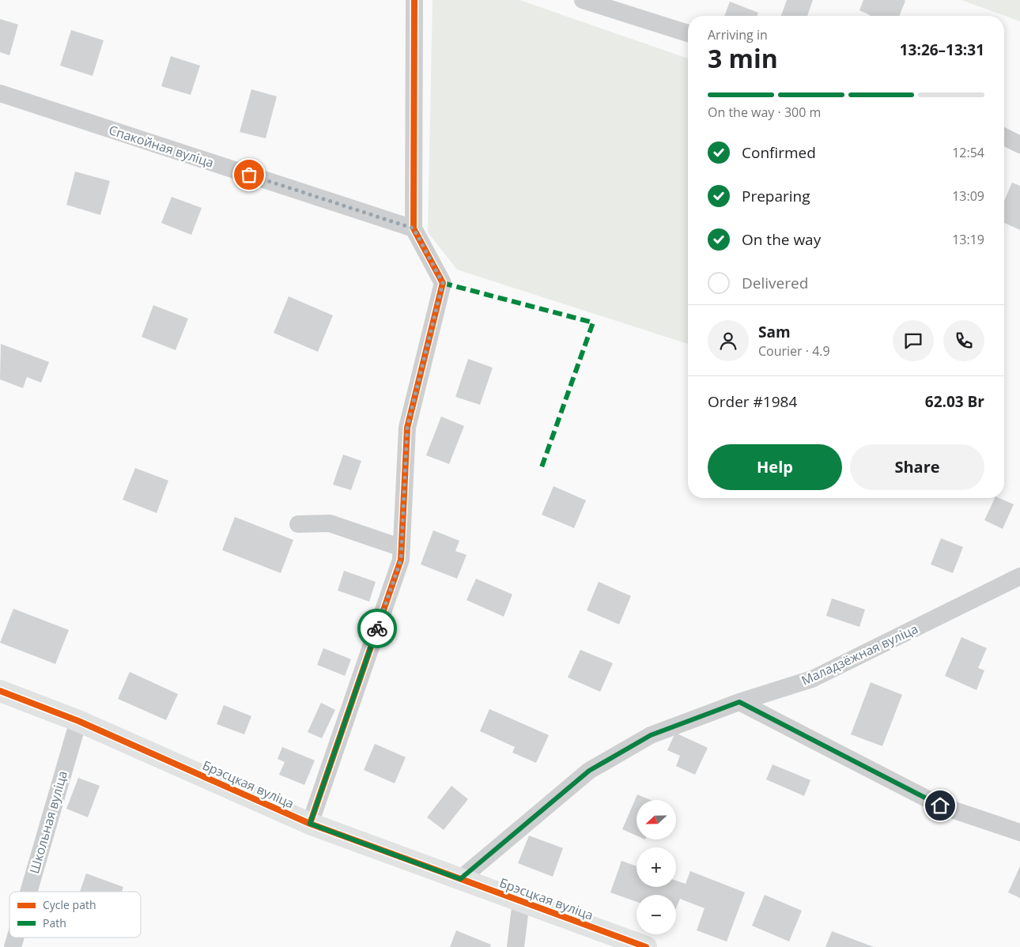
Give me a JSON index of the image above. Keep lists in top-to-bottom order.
{
  "streets": {
    "street": [
      "Спакойная вуліца",
      "Маладзёжная вуліца",
      "Брэсцкая вуліца",
      "Школьная вуліца"
    ]
  },
  "crossings": [
    ["Маладзёжная вуліца", "Брэсцкая вуліца"],
    ["Брэсцкая вуліца", "Школьная вуліца"]
  ],
  "legend": ["Cycle path", "Path"],
  "north": "left",
  "page": {
    "heading": ["3 min", "Arriving in", "13:26–13:31"],
    "panel": [
      "Sam",
      "Courier · 4.9",
      "Order #1984",
      "62.03 Br"
    ],
    "bar": "On the way · 300 m",
    "list": [
      ["Confirmed", "12:54"],
      ["Preparing", "13:09"],
      ["On the way", "13:19"],
      "Delivered"
    ],
    "buttons": ["Help", "Share"],
    "map_buttons": ["+", "−"]
  }
}
